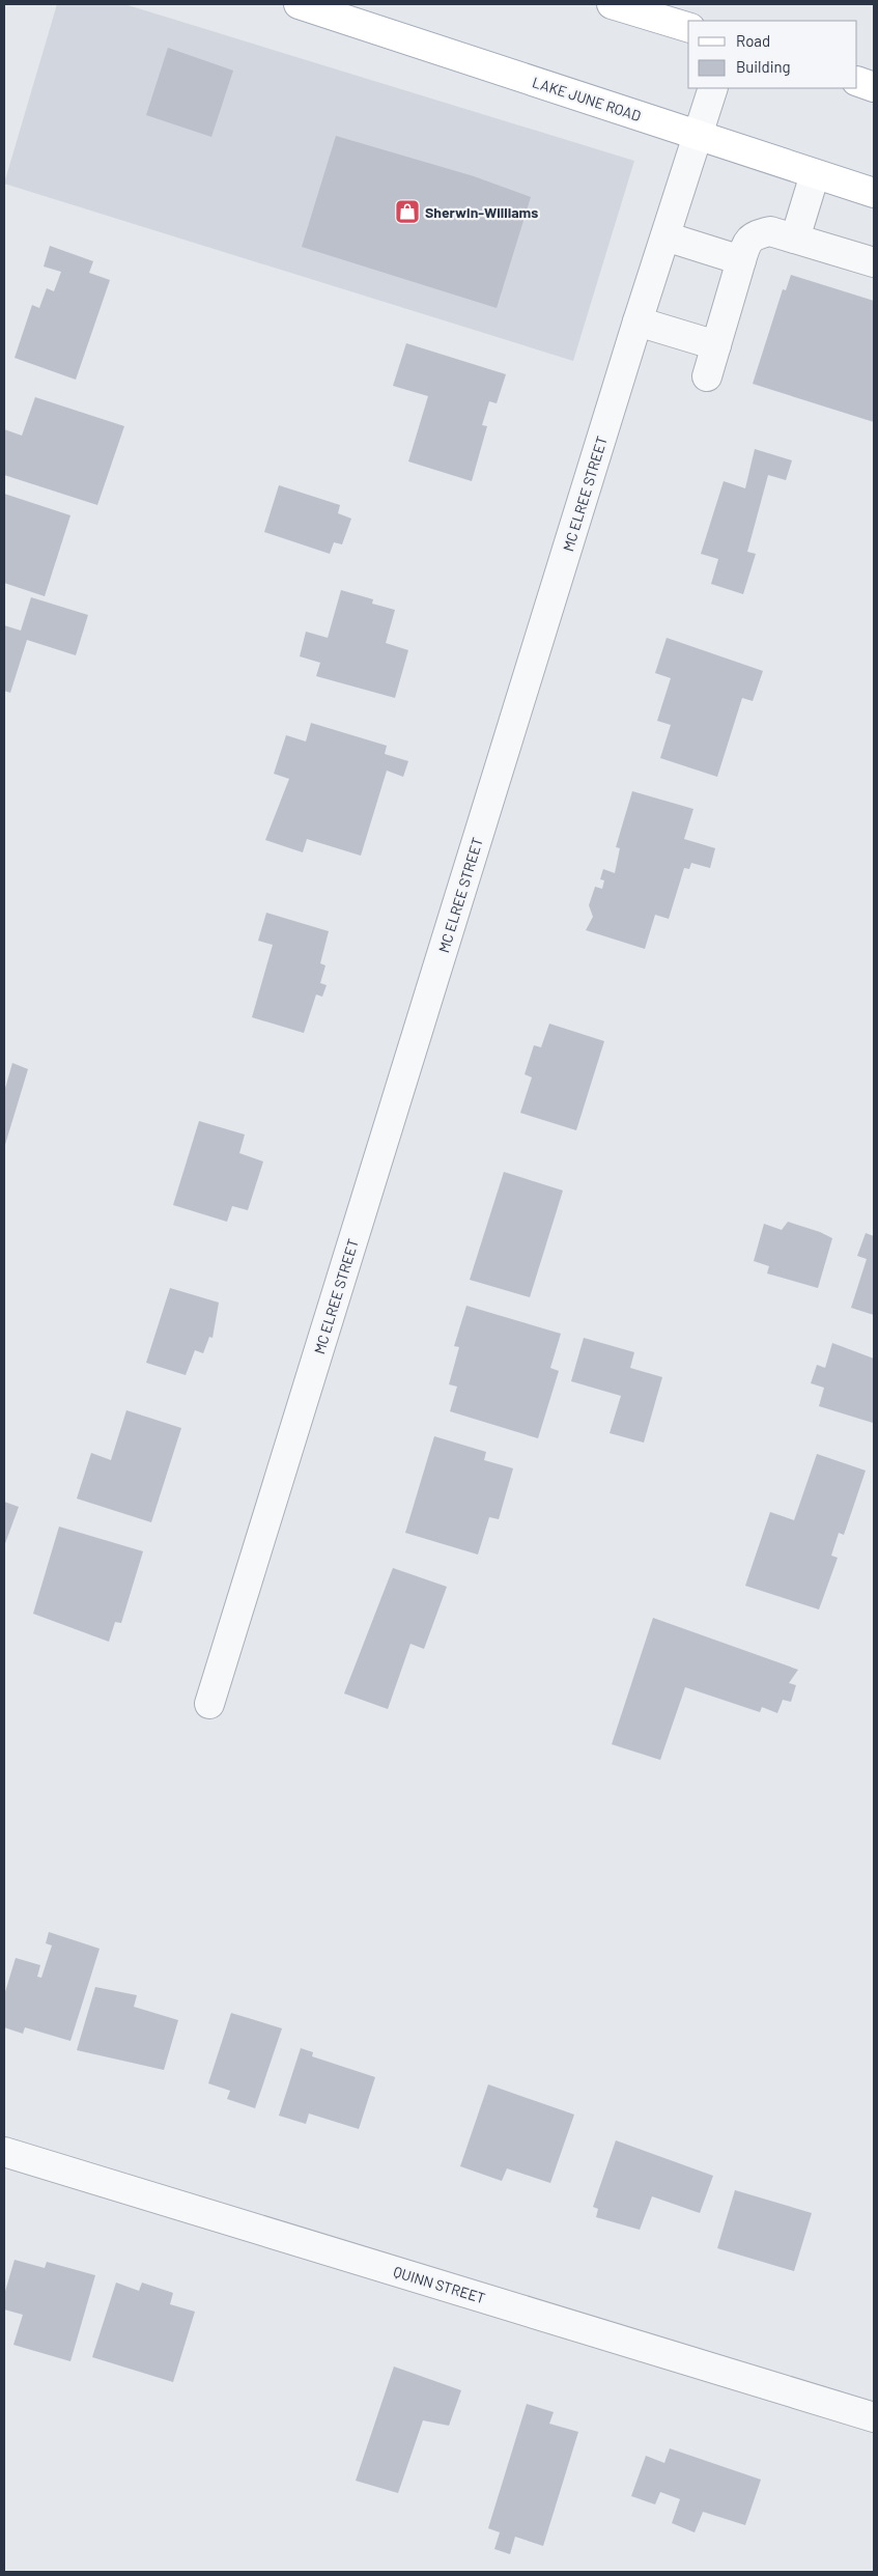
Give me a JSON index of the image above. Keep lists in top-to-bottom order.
{
  "streets": {
    "main road": ["LAKE JUNE ROAD"],
    "street": ["MC ELREE STREET", "QUINN STREET"]
  },
  "crossings": [
    ["LAKE JUNE ROAD", "MC ELREE STREET"]
  ],
  "places": {
    "shop": ["Sherwin-Williams"]
  },
  "legend": ["Road", "Building"]
}
